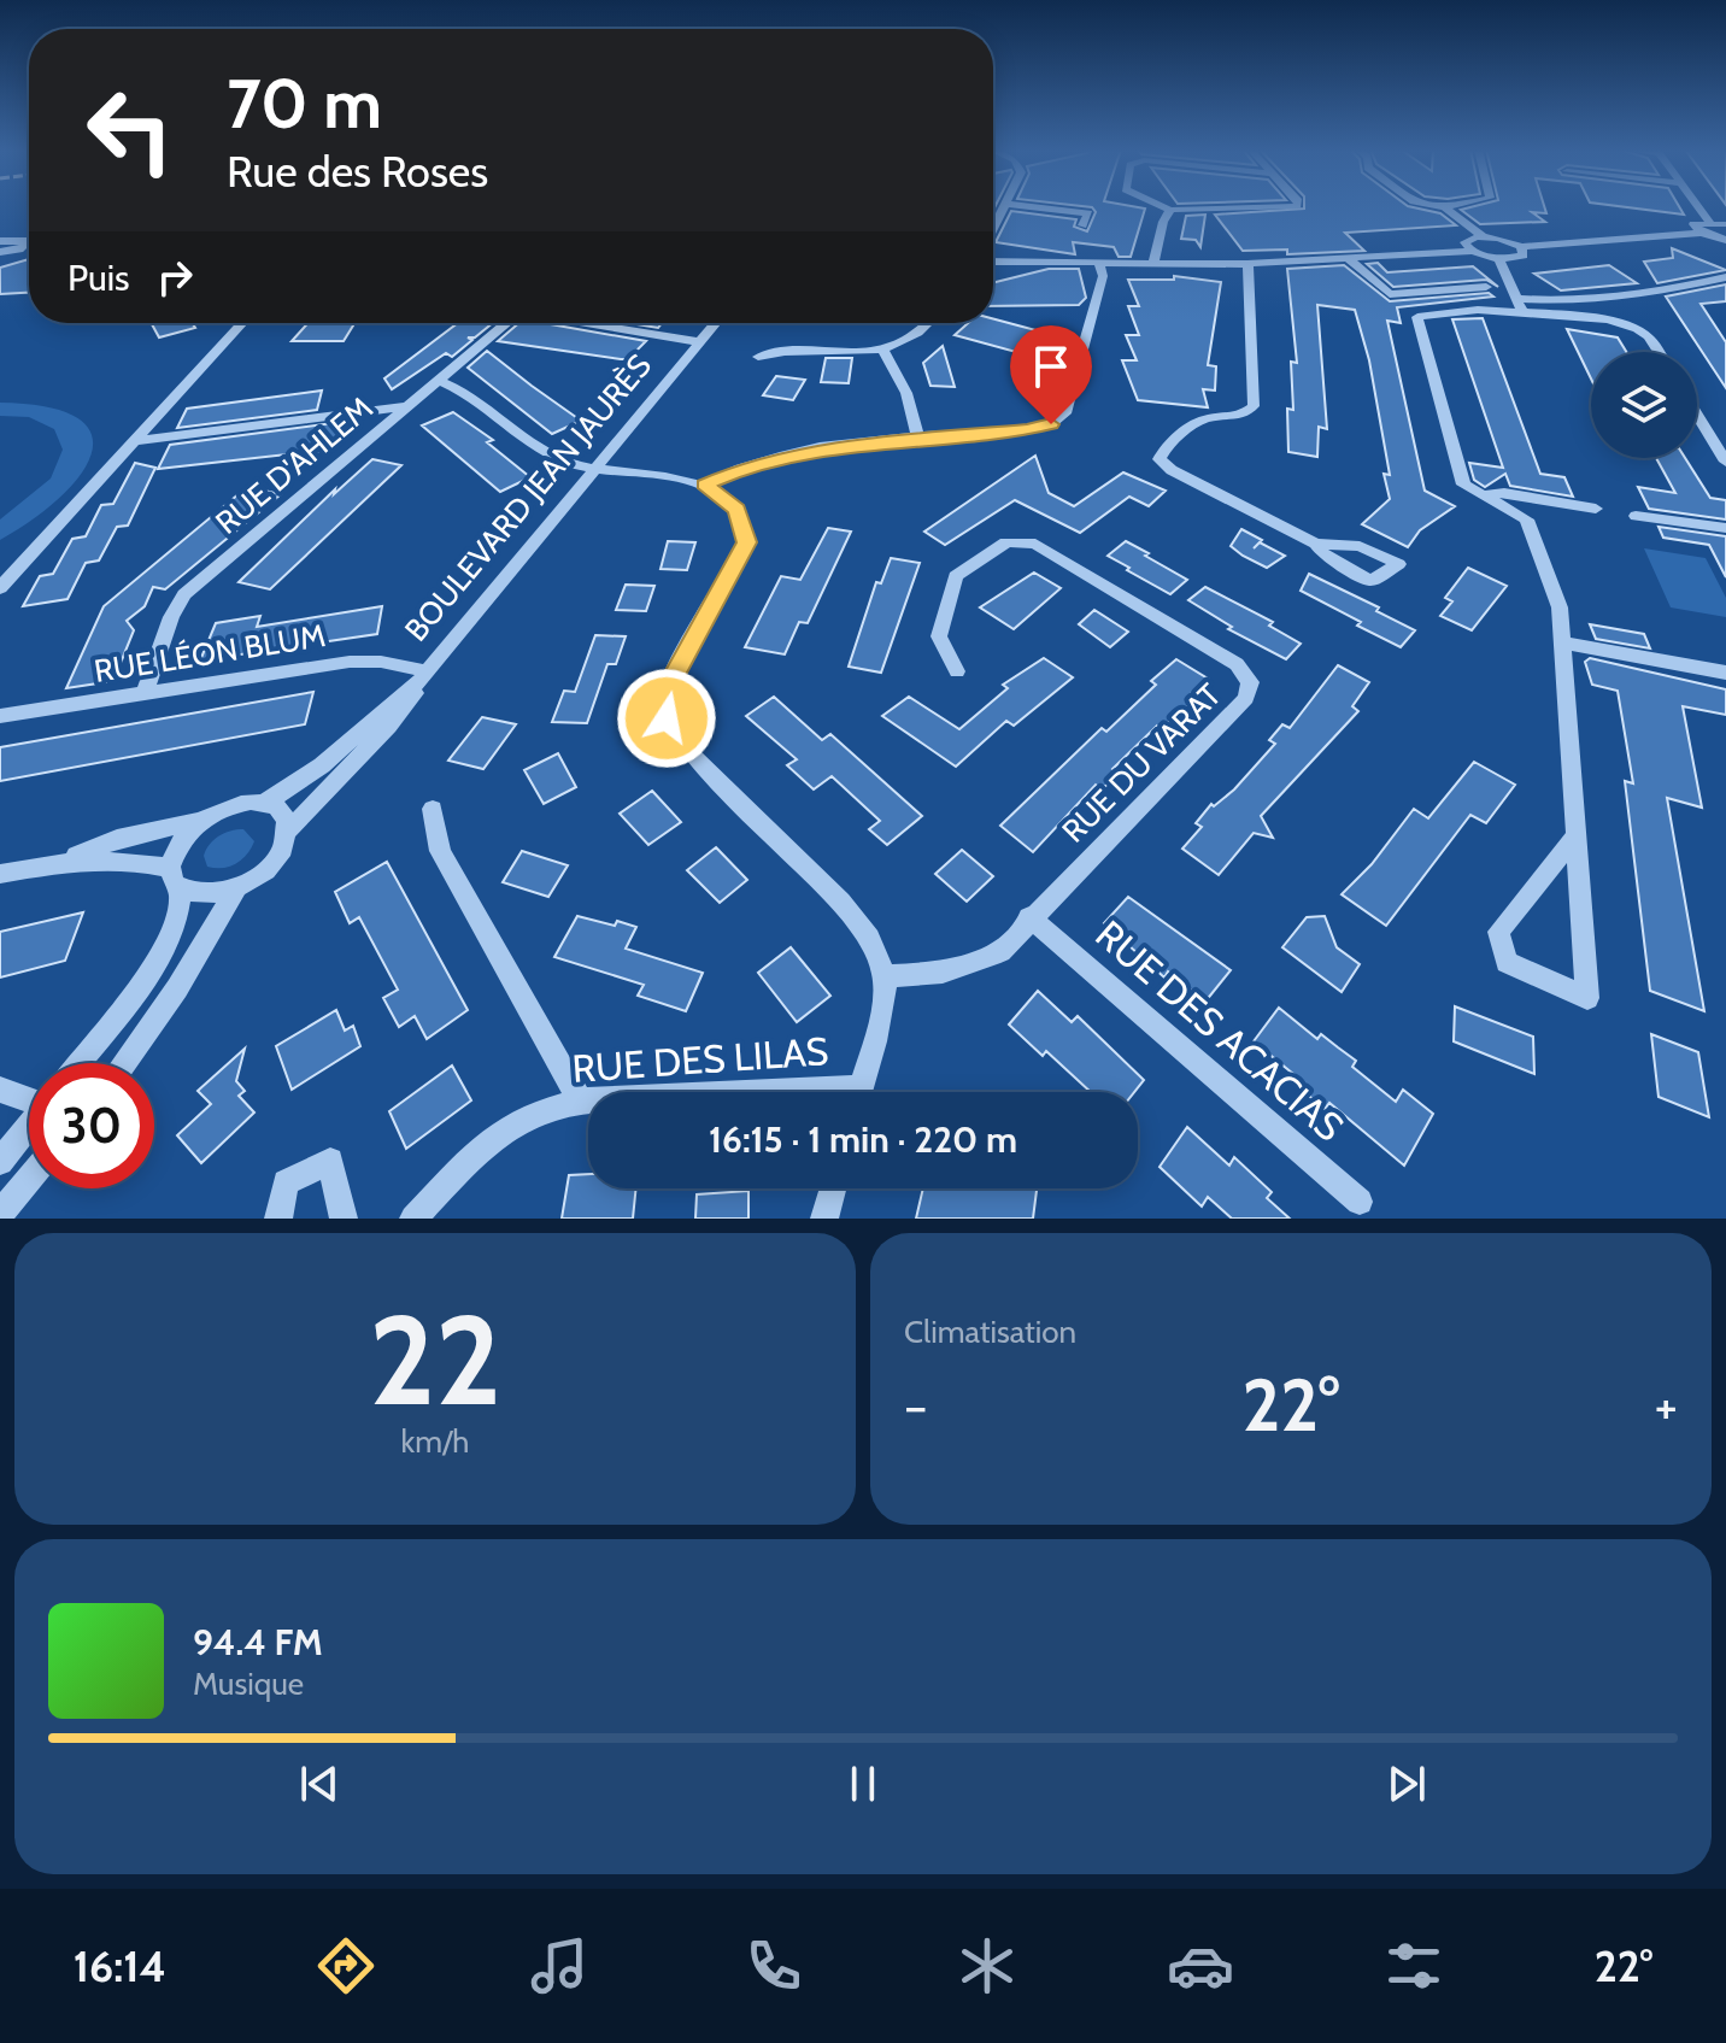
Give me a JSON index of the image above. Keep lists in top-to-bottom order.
{
  "streets": {
    "street": [
      "RUE D'AHLEM",
      "BOULEVARD JEAN JAURÈS",
      "RUE LÉON BLUM",
      "RUE DU VARAT",
      "RUE DES ACACIAS",
      "RUE DES LILAS"
    ]
  },
  "crossings": [
    ["RUE D'AHLEM", "RUE LÉON BLUM"],
    ["BOULEVARD JEAN JAURÈS", "RUE LÉON BLUM"],
    ["RUE DU VARAT", "RUE DES ACACIAS"]
  ],
  "page": {
    "turn": ["70 m", "Rue des Roses"],
    "then": "Puis",
    "limit": "30",
    "trip": "16:15 · 1 min · 220 m",
    "tile": [
      ["22", "km/h"],
      "Climatisation"
    ],
    "heat": ["−", "22°", "+"],
    "song": ["94.4 FM", "Musique"],
    "tabs": ["16:14", "22°"]
  }
}
